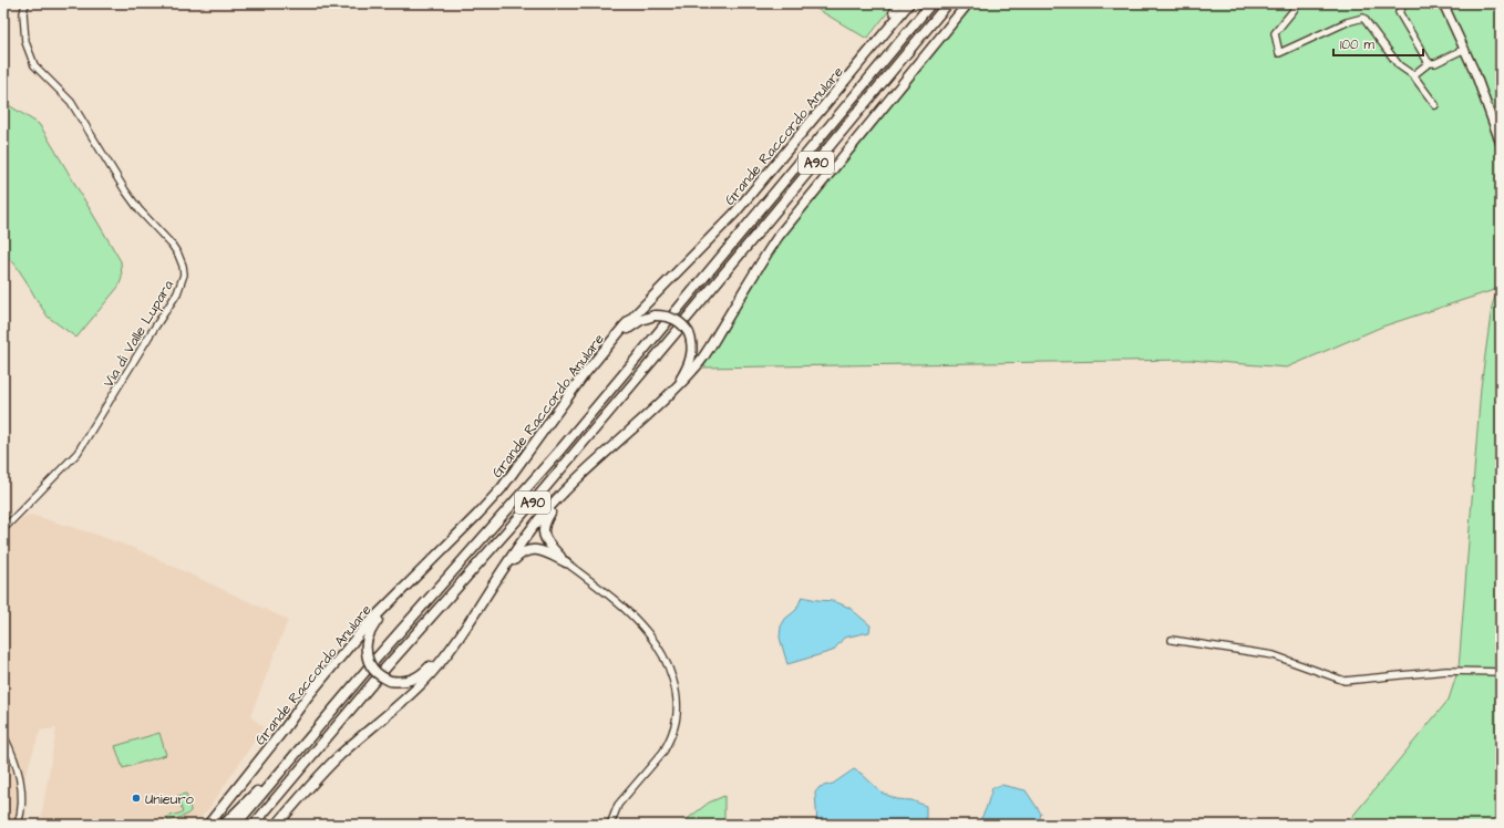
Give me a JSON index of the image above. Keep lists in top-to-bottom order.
{
  "streets": {
    "highway": ["Grande Raccordo Anulare", "A90"],
    "street": ["Via di Valle Lupara"]
  },
  "places": ["Unieuro"],
  "scale_bar": "100 m"
}
